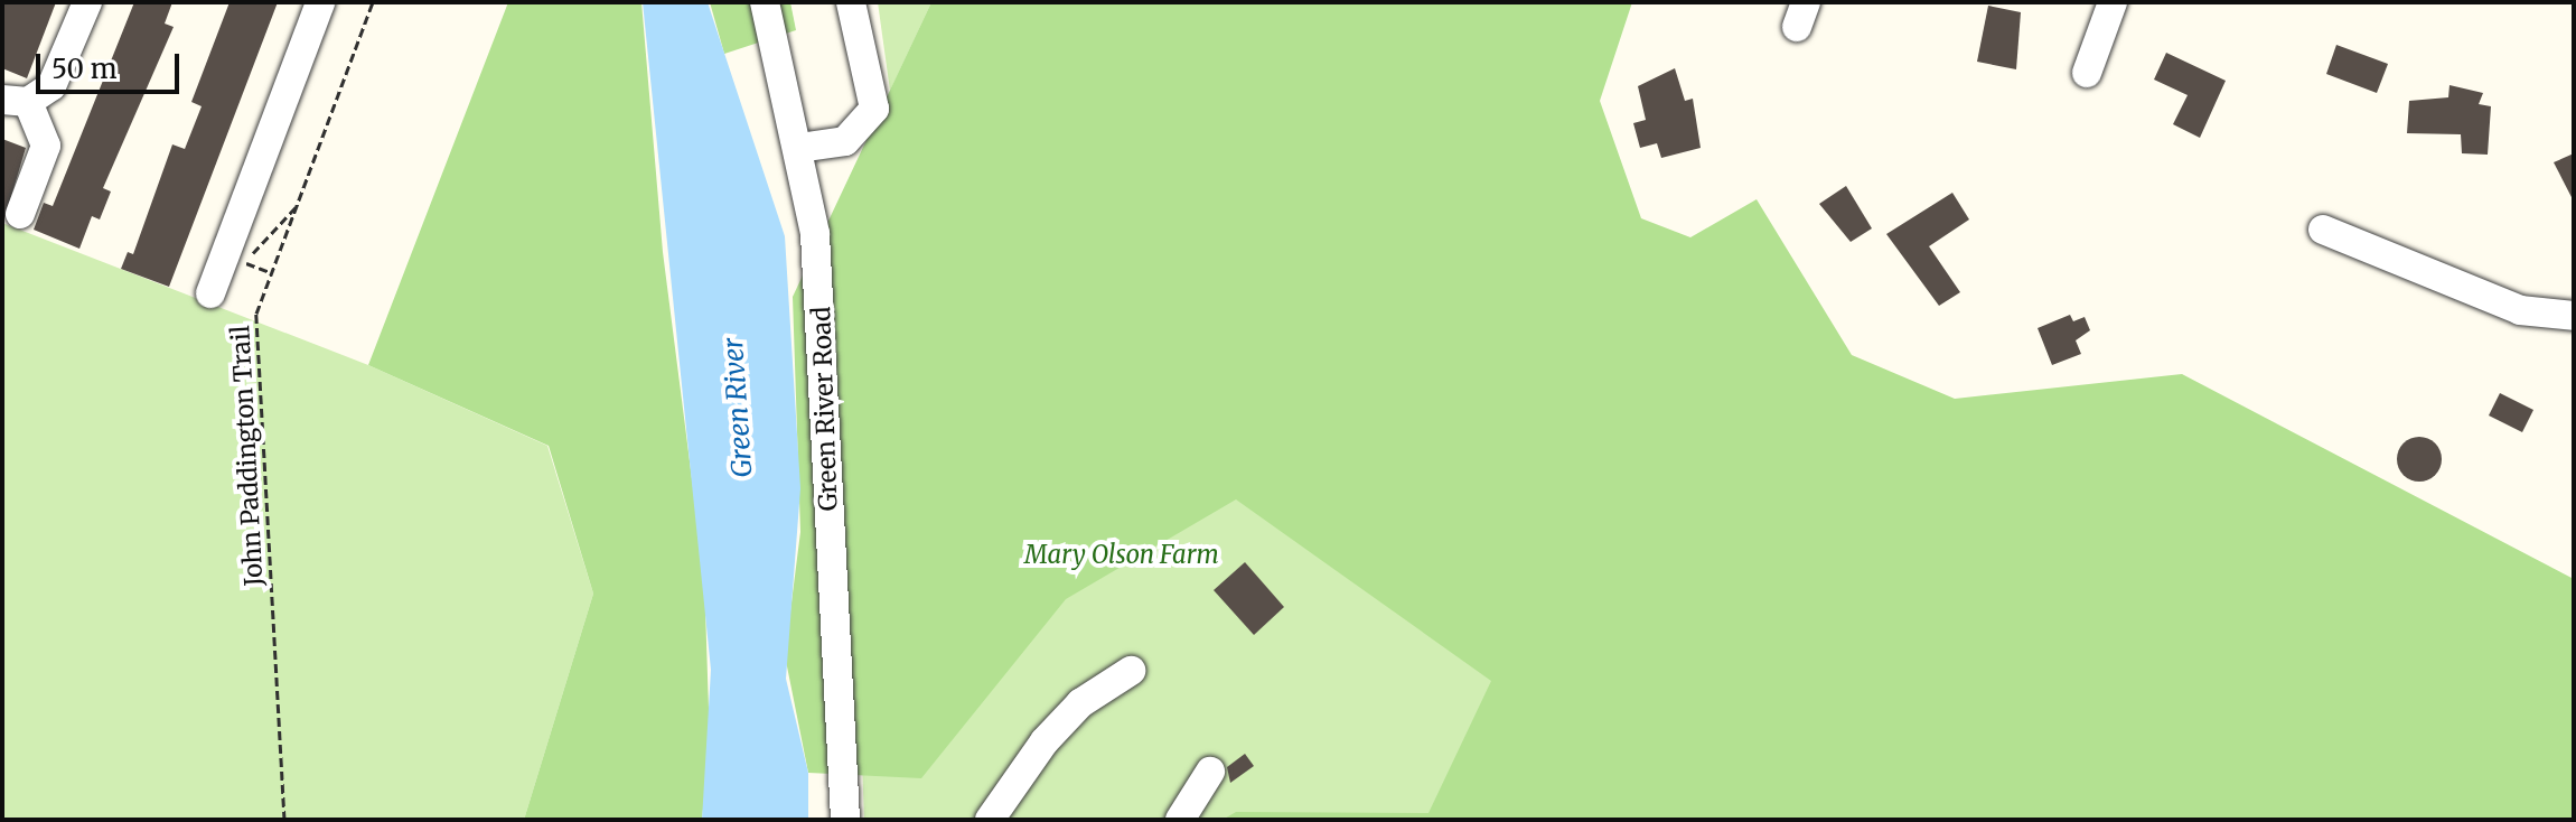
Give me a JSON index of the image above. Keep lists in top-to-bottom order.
{
  "streets": {
    "street": ["Green River Road"],
    "path": ["John Paddington Trail"]
  },
  "water": ["Green River"],
  "parks": ["Mary Olson Farm"],
  "scale_bar": "50 m"
}
